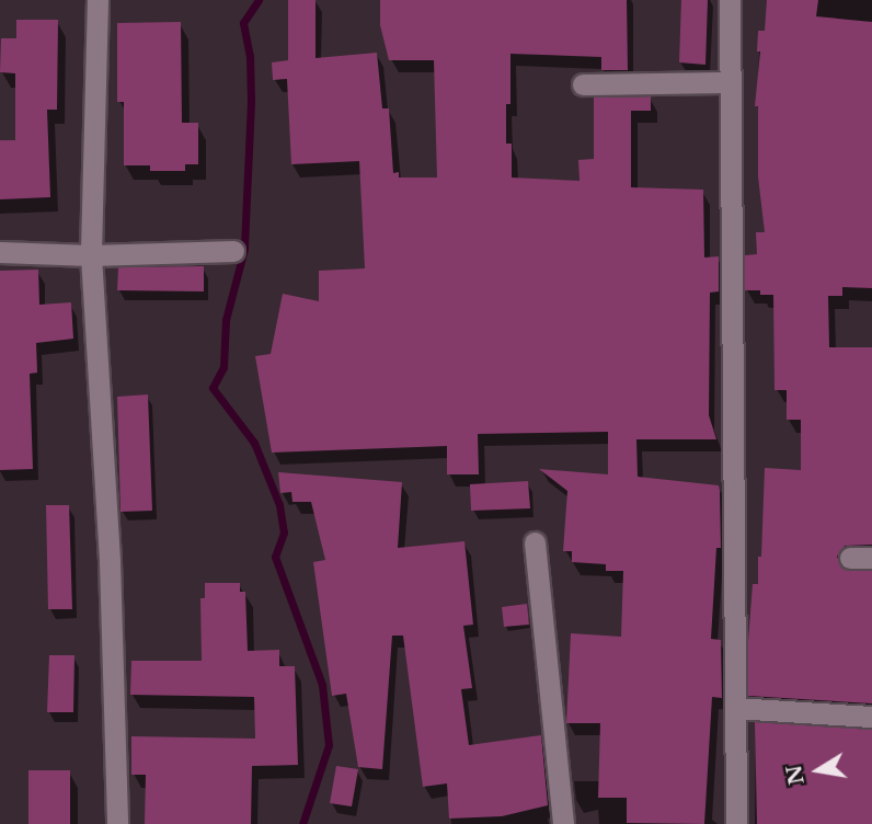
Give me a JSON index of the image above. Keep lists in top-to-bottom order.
{
  "north": "left"
}
